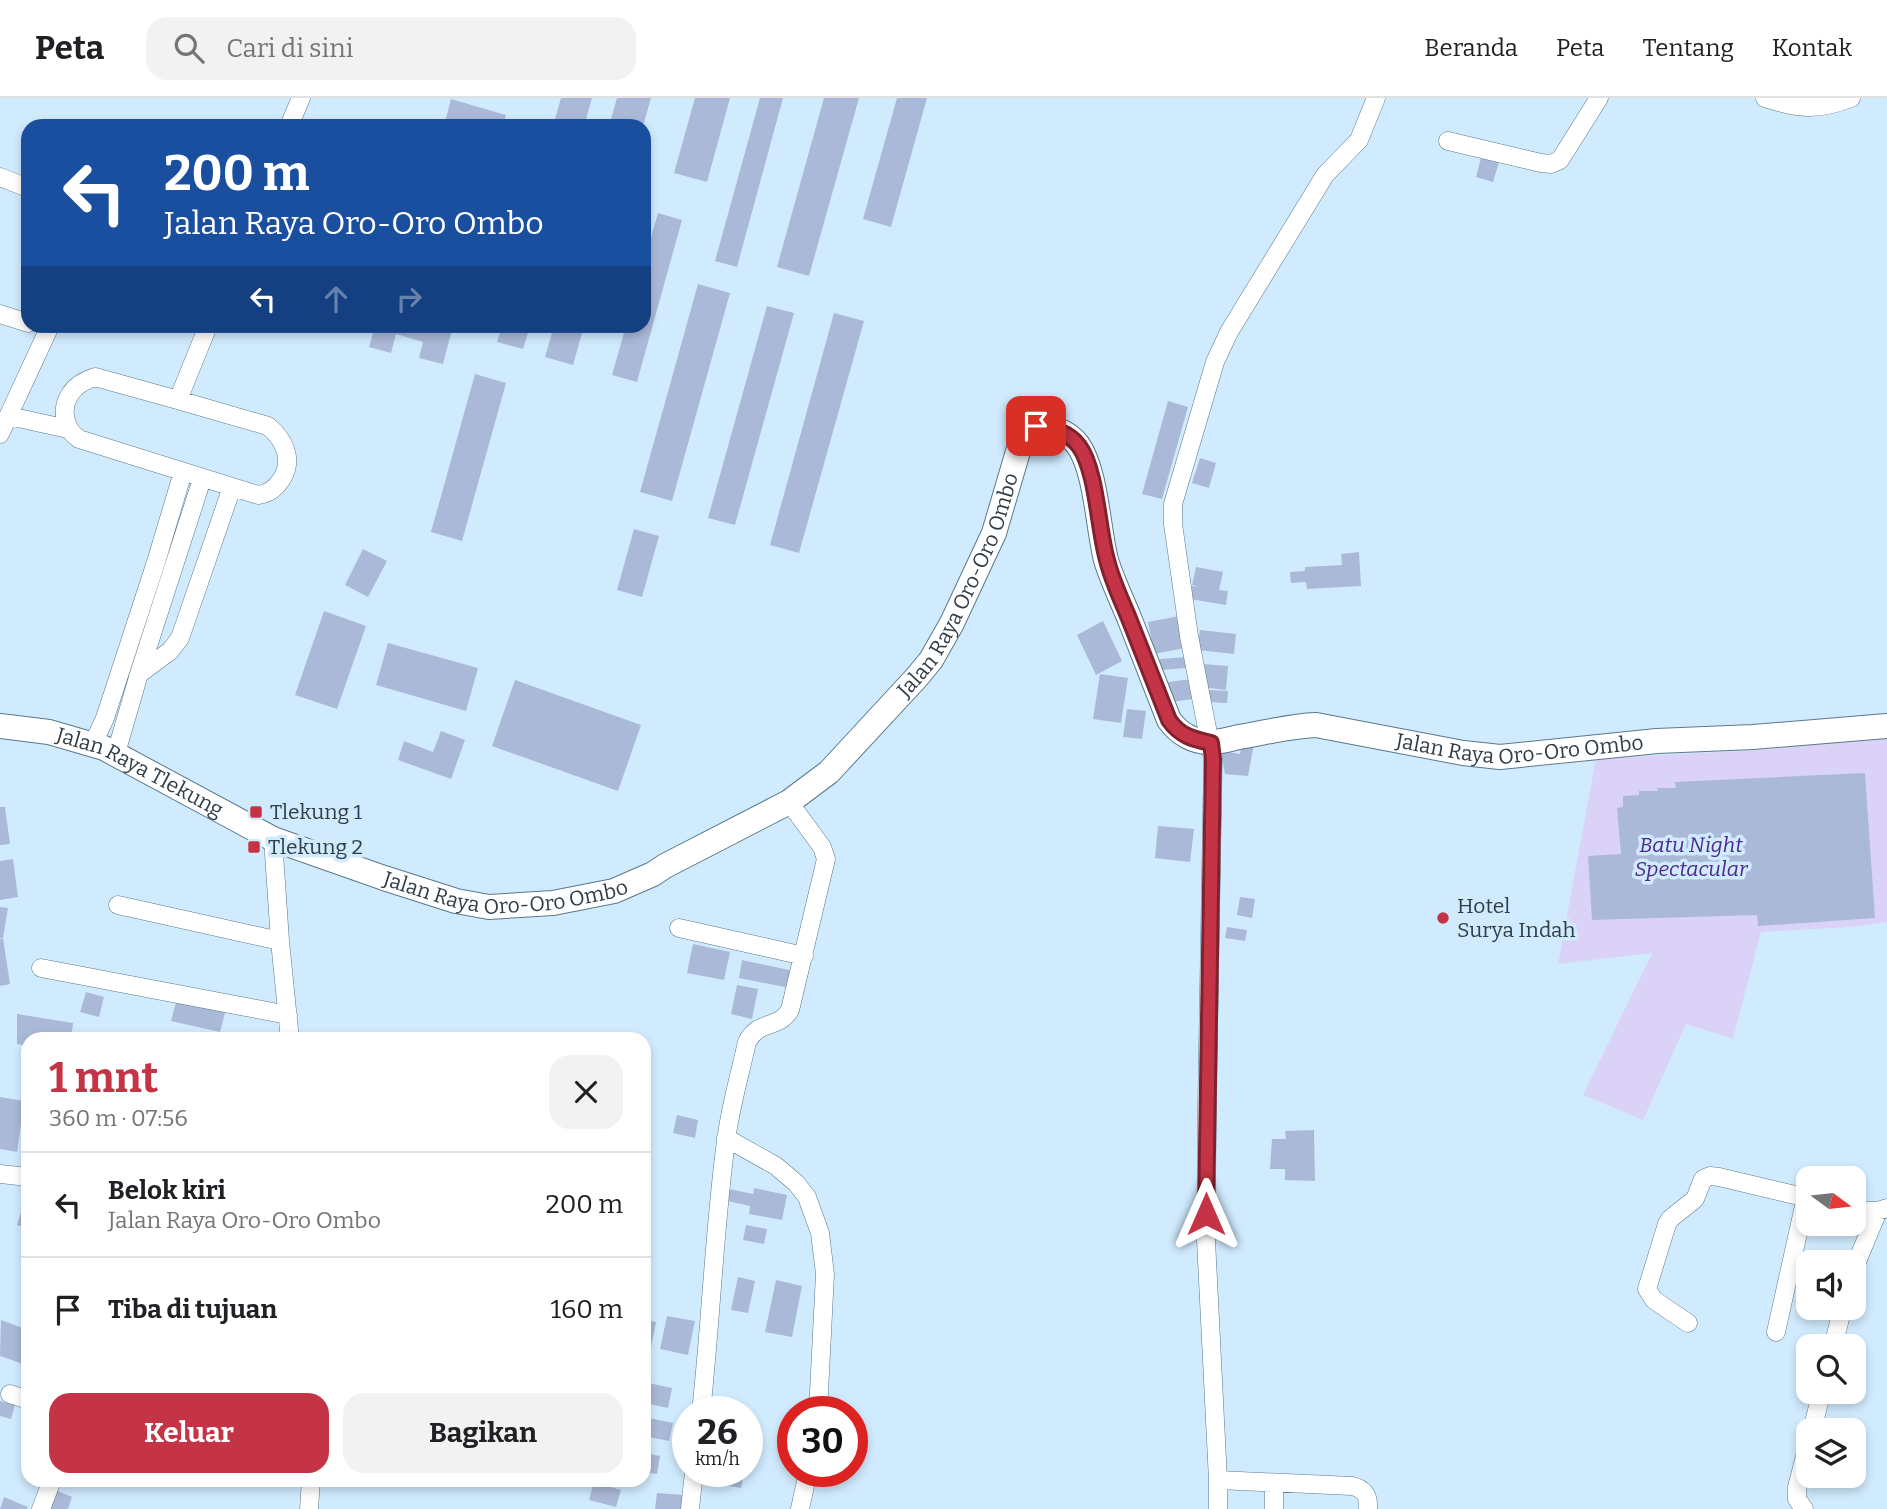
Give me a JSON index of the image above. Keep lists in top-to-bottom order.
{
  "streets": {
    "main road": ["Jalan Raya Oro-Oro Ombo", "Jalan Raya Tlekung"]
  },
  "crossings": [
    ["Jalan Raya Oro-Oro Ombo", "Jalan Raya Tlekung"]
  ],
  "parks": ["Batu Night Spectacular"],
  "places": {
    "transit": ["Tlekung 1", "Tlekung 2"],
    "other": ["Hotel Surya Indah"]
  },
  "north": "right",
  "page": {
    "header": "Peta",
    "search": "Cari di sini",
    "nav": [
      "Beranda",
      "Peta",
      "Tentang",
      "Kontak"
    ],
    "turn": ["200 m", "Jalan Raya Oro-Oro Ombo"],
    "heading": ["1 mnt", "360 m · 07:56"],
    "list": [
      {
        "name": "Belok kiri",
        "note": "Jalan Raya Oro-Oro Ombo",
        "value": "200 m"
      },
      {
        "name": "Tiba di tujuan",
        "value": "160 m"
      }
    ],
    "buttons": ["Keluar", "Bagikan"],
    "speed": "26 km/h",
    "limit": "30"
  }
}
